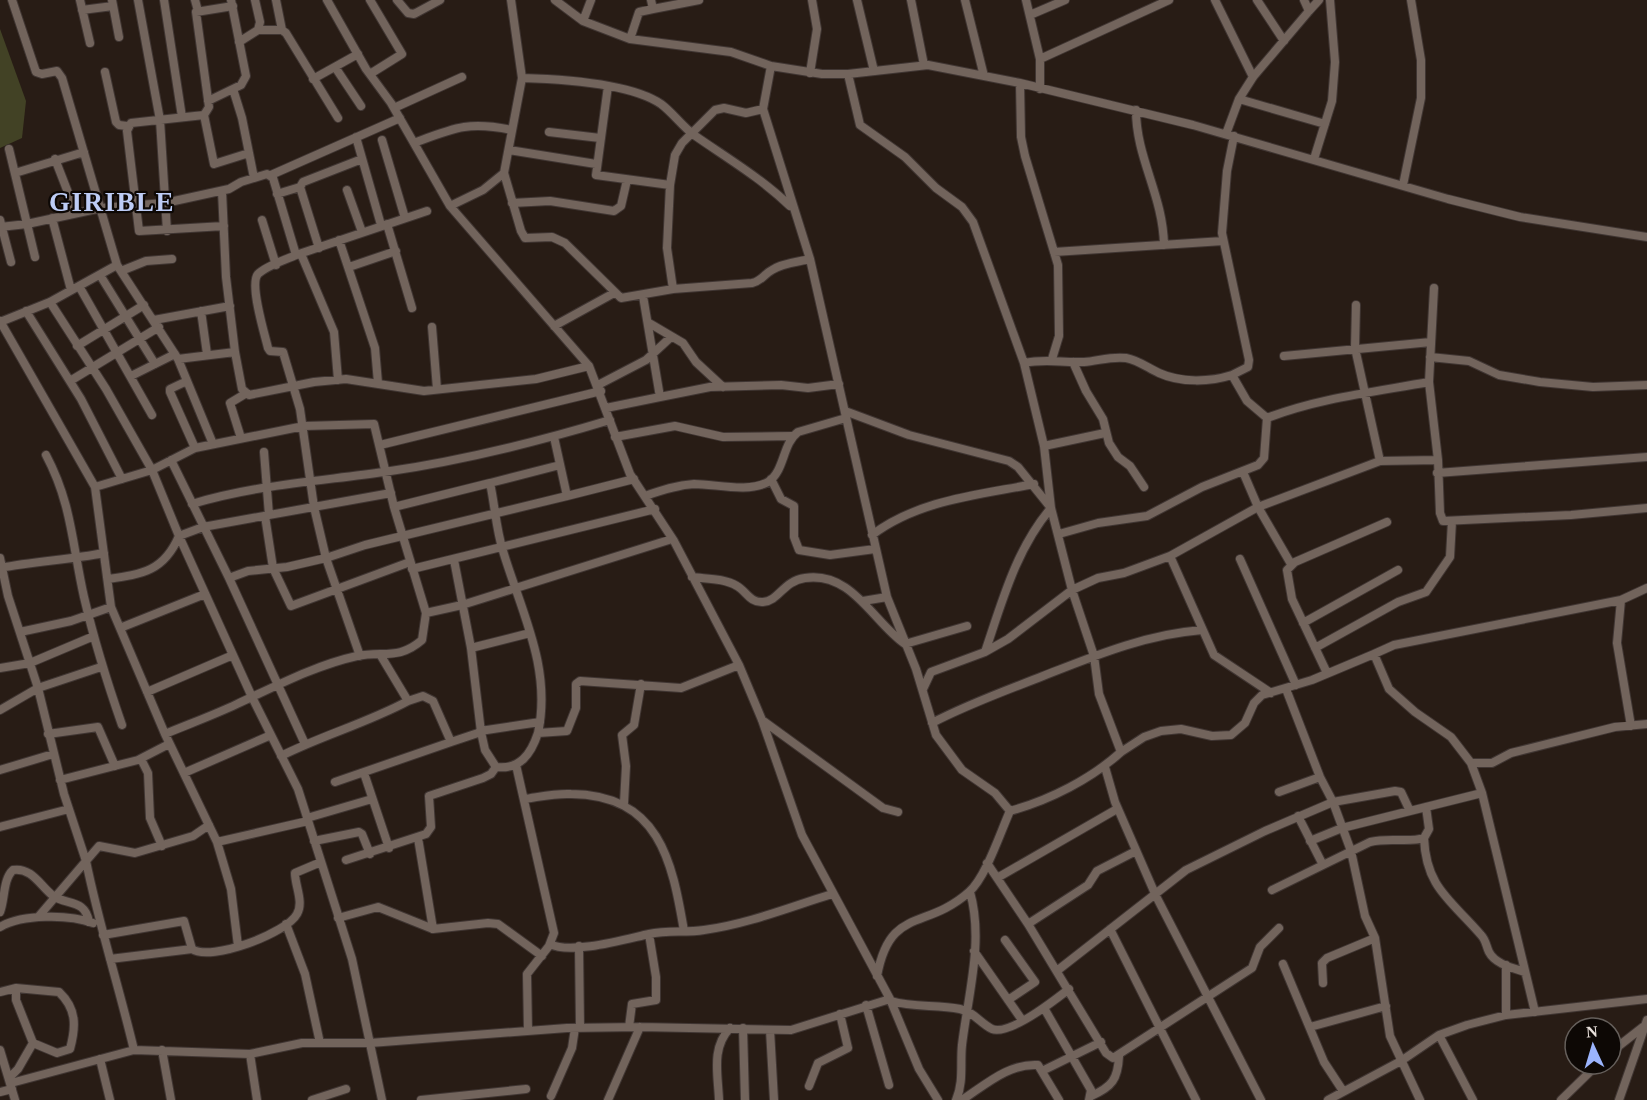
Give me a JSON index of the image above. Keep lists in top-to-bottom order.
{
  "districts": ["GIRIBLE"],
  "north": "top"
}
